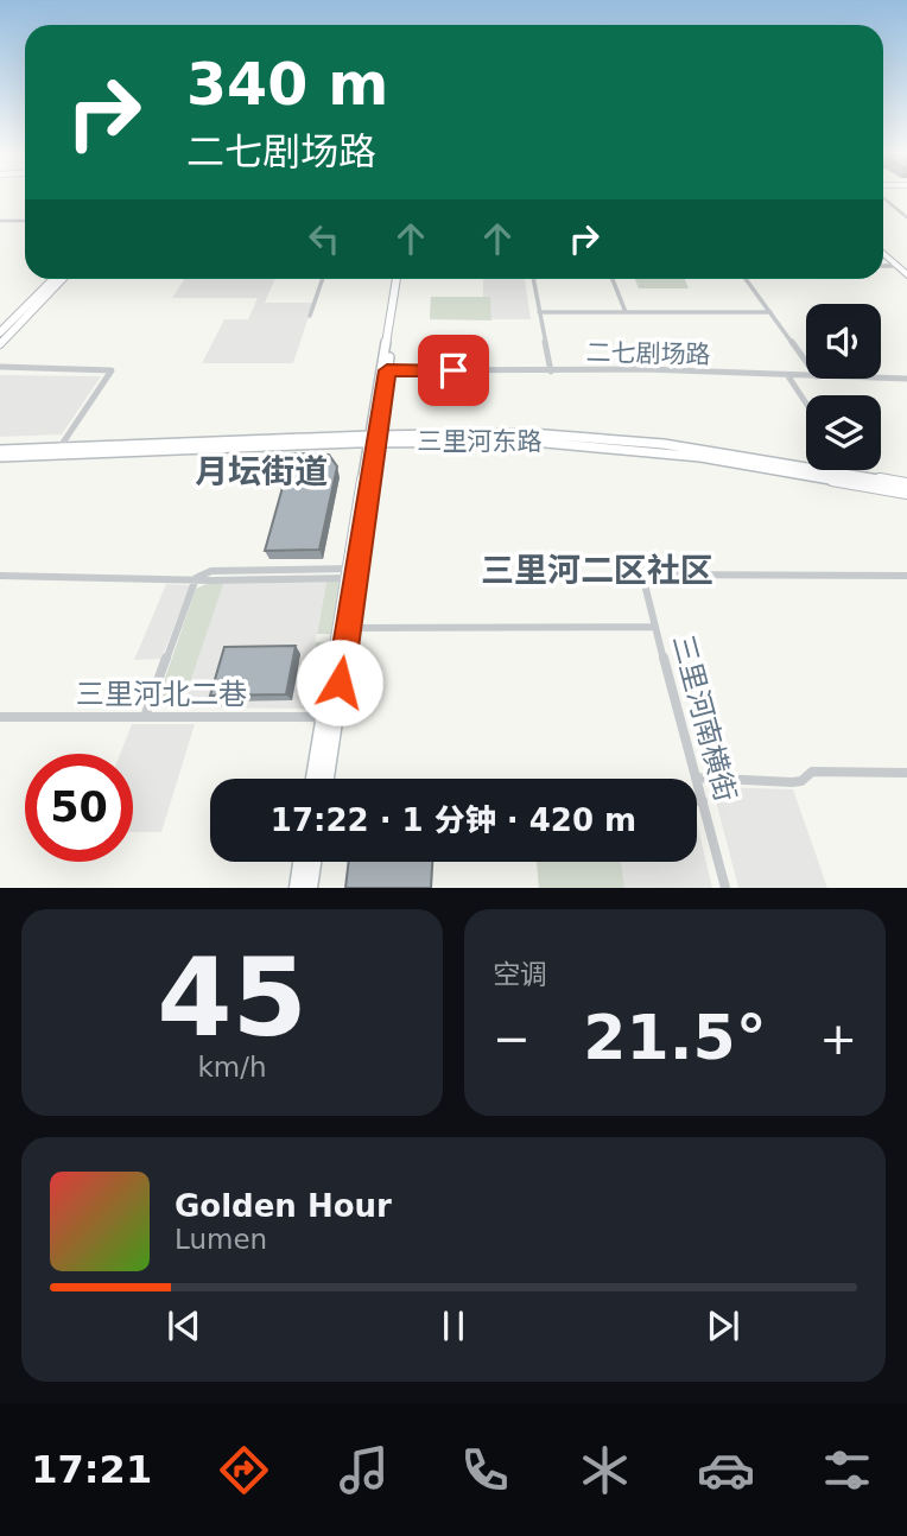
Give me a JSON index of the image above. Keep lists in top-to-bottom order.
{
  "streets": {
    "main road": ["三里河东路"],
    "street": ["二七剧场路", "三里河北二巷", "三里河南横街"]
  },
  "districts": ["月坛街道", "三里河二区社区"],
  "page": {
    "turn": ["340 m", "二七剧场路"],
    "limit": "50",
    "trip": "17:22 · 1 分钟 · 420 m",
    "tile": [
      ["45", "km/h"],
      "空调"
    ],
    "heat": ["−", "21.5°", "+"],
    "song": ["Golden Hour", "Lumen"],
    "tabs": "17:21"
  }
}
